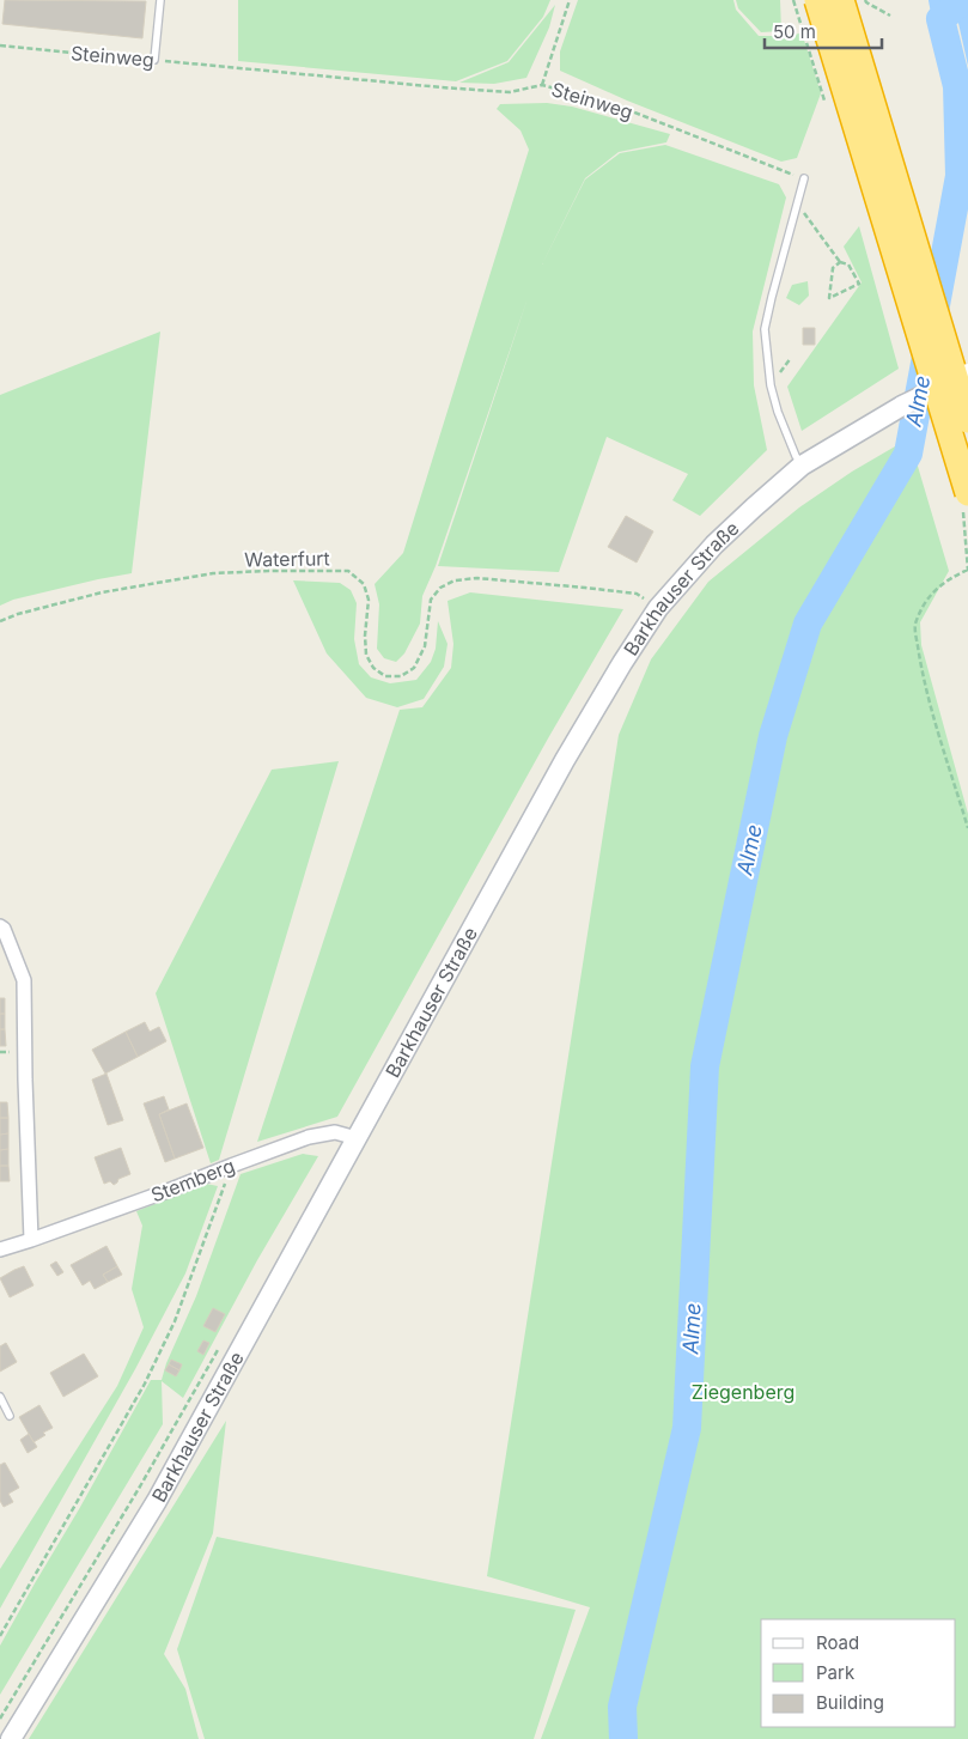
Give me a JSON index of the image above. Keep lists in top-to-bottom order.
{
  "streets": {
    "street": ["Barkhauser Straße", "Stemberg"],
    "path": ["Steinweg", "Waterfurt"]
  },
  "crossings": [
    ["Barkhauser Straße", "Stemberg"]
  ],
  "water": ["Alme"],
  "parks": ["Ziegenberg"],
  "legend": ["Road", "Park", "Building"],
  "scale_bar": "50 m"
}
